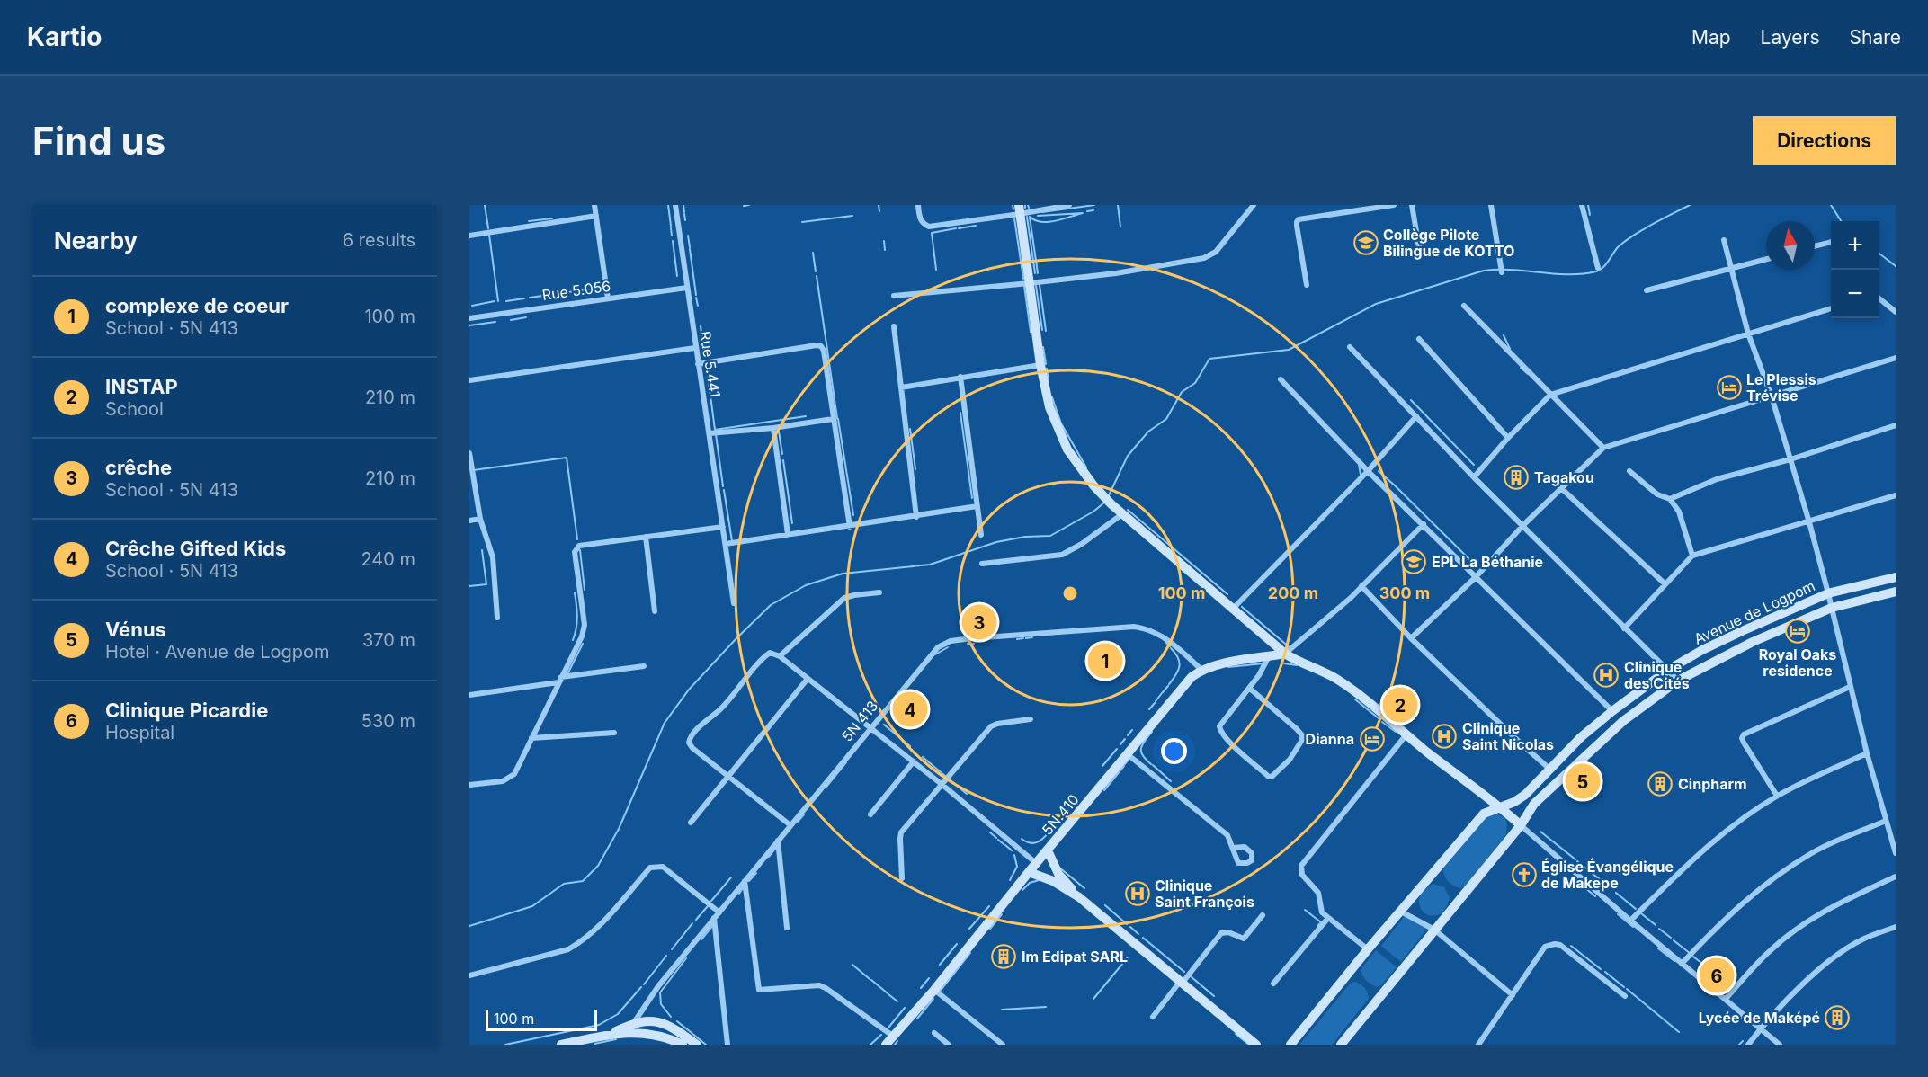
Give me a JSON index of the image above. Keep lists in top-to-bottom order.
{
  "streets": {
    "main road": ["Avenue de Logpom", "5N.410"],
    "street": ["Rue 5.056", "Rue 5.441", "5N 413"]
  },
  "crossings": [
    ["Rue 5.056", "Rue 5.441"],
    ["5N 413", "5N.410"]
  ],
  "places": {
    "school or university": ["Collège Pilote Bilingue de KOTTO", "EPL La Béthanie"],
    "hotel": ["Le Plessis Trévise", "Royal Oaks residence", "Dianna"],
    "building": [
      "Tagakou",
      "Cinpharm",
      "Im Edipat SARL",
      "Lycée de Maképé"
    ],
    "hospital": ["Clinique des Cités", "Clinique Saint Nicolas", "Clinique Saint François"],
    "church": ["Église Évangélique de Makepe"]
  },
  "scale_bar": "100 m",
  "north": "top",
  "page": {
    "header": "Kartio",
    "nav": ["Map", "Layers", "Share"],
    "buttons": "Directions",
    "title": "Find us",
    "heading": ["Nearby", "6 results"],
    "map_buttons": ["+", "−"],
    "list": [
      {
        "mark": "1",
        "name": "complexe de coeur",
        "note": "School · 5N 413",
        "value": "100 m"
      },
      {
        "mark": "2",
        "name": "INSTAP",
        "note": "School",
        "value": "210 m"
      },
      {
        "mark": "3",
        "name": "crêche",
        "note": "School · 5N 413",
        "value": "210 m"
      },
      {
        "mark": "4",
        "name": "Crêche Gifted Kids",
        "note": "School · 5N 413",
        "value": "240 m"
      },
      {
        "mark": "5",
        "name": "Vénus",
        "note": "Hotel · Avenue de Logpom",
        "value": "370 m"
      },
      {
        "mark": "6",
        "name": "Clinique Picardie",
        "note": "Hospital",
        "value": "530 m"
      }
    ],
    "pins": [
      "3",
      "1",
      "2",
      "4",
      "5",
      "6"
    ],
    "scale": "100 m"
  },
  "rings": ["100 m", "200 m", "300 m"]
}
